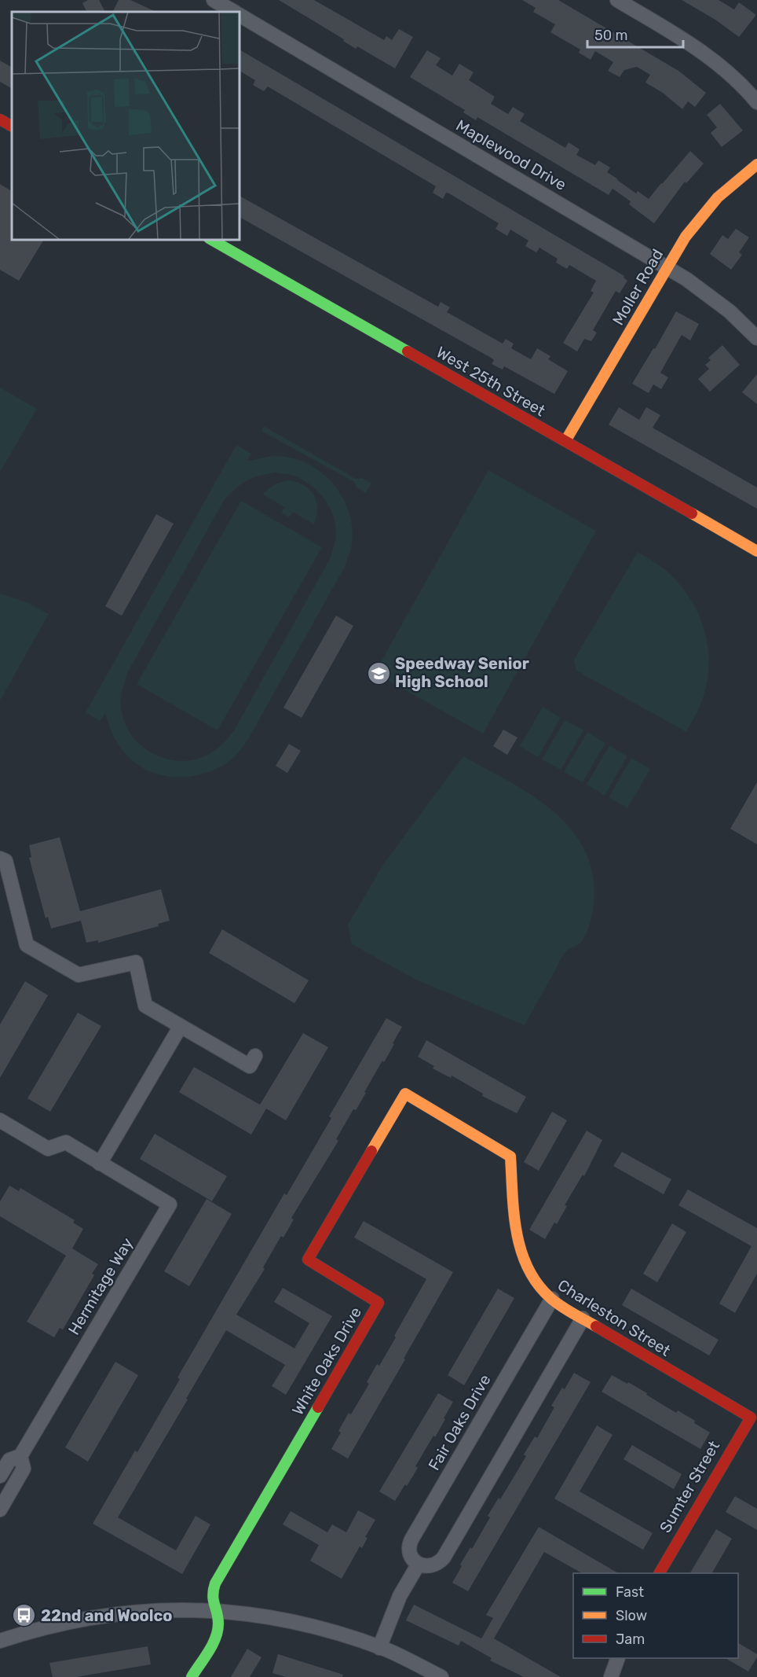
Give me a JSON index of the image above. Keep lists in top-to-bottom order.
{
  "streets": {
    "street": [
      "Maplewood Drive",
      "Moller Road",
      "West 25th Street",
      "Hermitage Way",
      "Charleston Street",
      "White Oaks Drive",
      "Fair Oaks Drive",
      "Sumter Street"
    ]
  },
  "crossings": [
    ["Maplewood Drive", "Moller Road"],
    ["Moller Road", "West 25th Street"],
    ["Charleston Street", "White Oaks Drive"],
    ["Charleston Street", "Fair Oaks Drive"],
    ["Charleston Street", "Sumter Street"]
  ],
  "places": {
    "school or university": ["Speedway Senior High School"],
    "bus stop": ["22nd and Woolco"]
  },
  "legend": ["Fast", "Slow", "Jam"],
  "scale_bar": "50 m"
}
